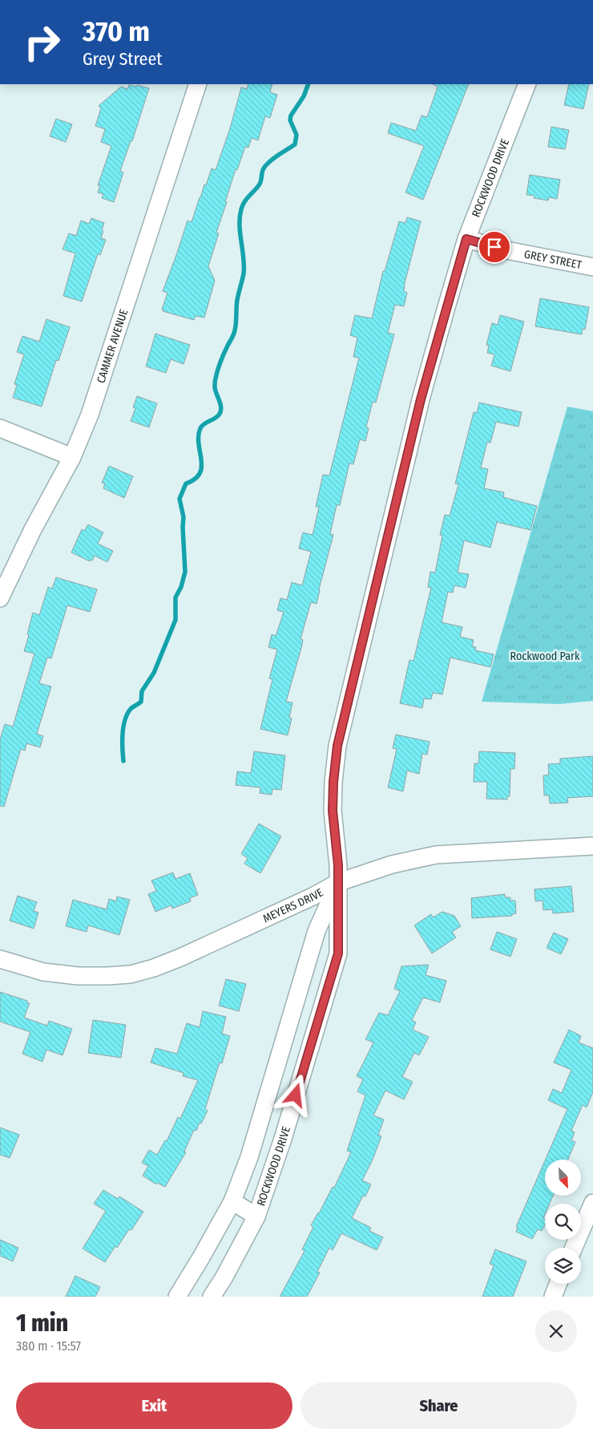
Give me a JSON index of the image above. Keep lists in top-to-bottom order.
{
  "streets": {
    "street": [
      "ROCKWOOD DRIVE",
      "GREY STREET",
      "CAMMER AVENUE",
      "MEYERS DRIVE"
    ]
  },
  "crossings": [
    ["ROCKWOOD DRIVE", "GREY STREET"],
    ["ROCKWOOD DRIVE", "MEYERS DRIVE"]
  ],
  "parks": ["Rockwood Park"],
  "north": "bottom right",
  "page": {
    "turn": ["370 m", "Grey Street"],
    "heading": ["1 min", "380 m · 15:57"],
    "buttons": ["Exit", "Share"]
  }
}
